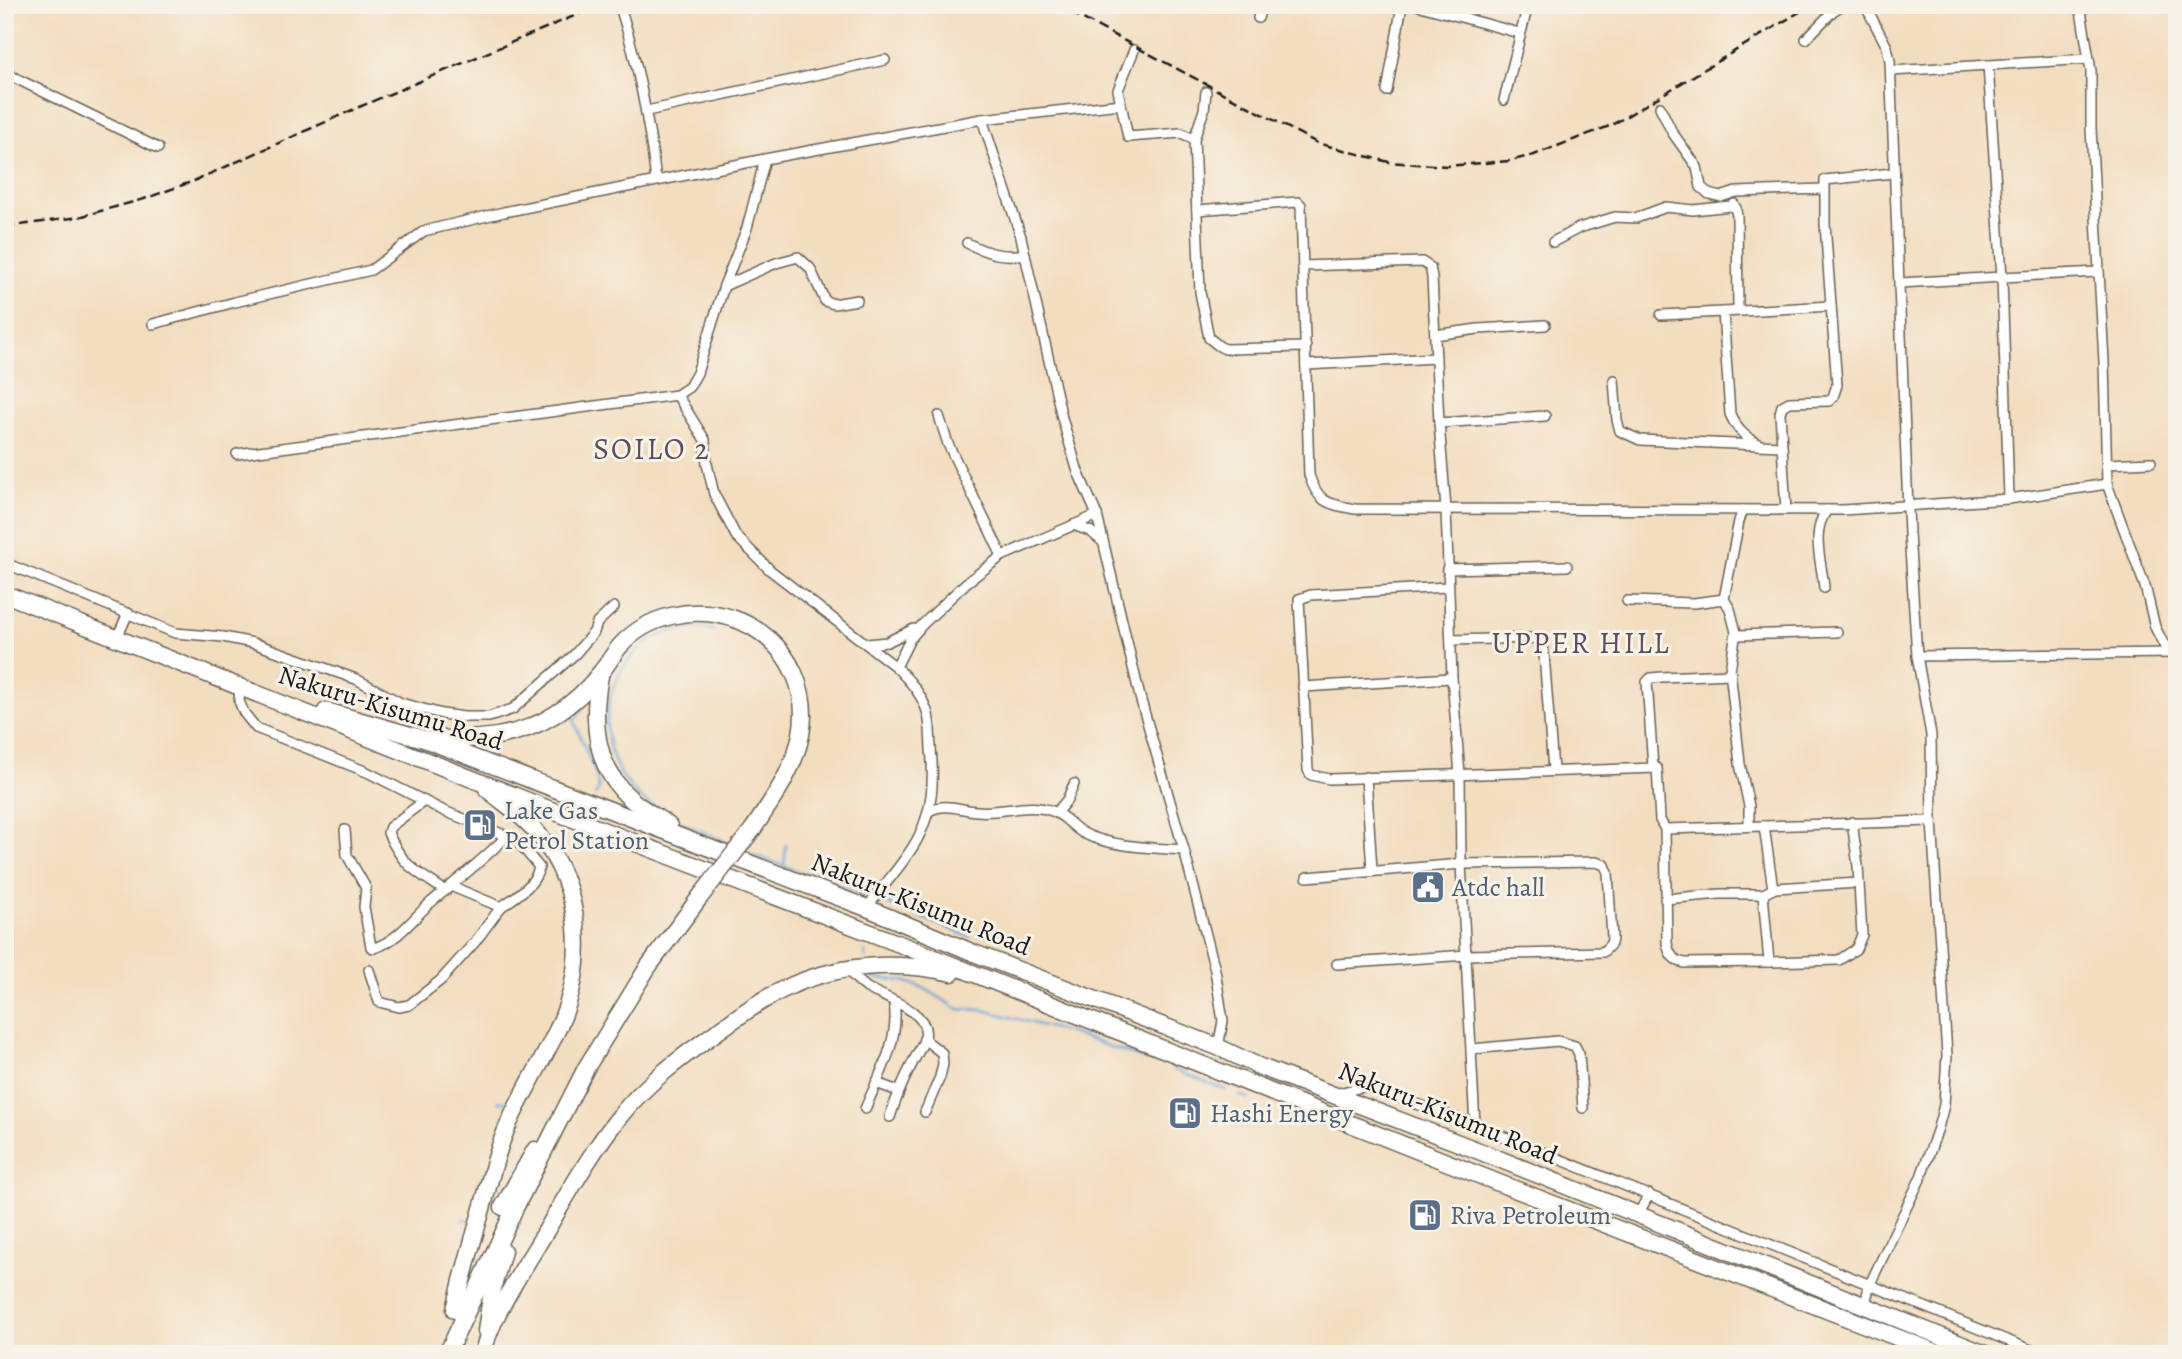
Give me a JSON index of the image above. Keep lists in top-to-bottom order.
{
  "streets": {
    "highway": ["Nakuru-Kisumu Road"]
  },
  "districts": ["SOILO 2", "UPPER HILL"],
  "places": {
    "fuel station": ["Lake Gas Petrol Station", "Hashi Energy", "Riva Petroleum"],
    "public building": ["Atdc hall"]
  }
}
